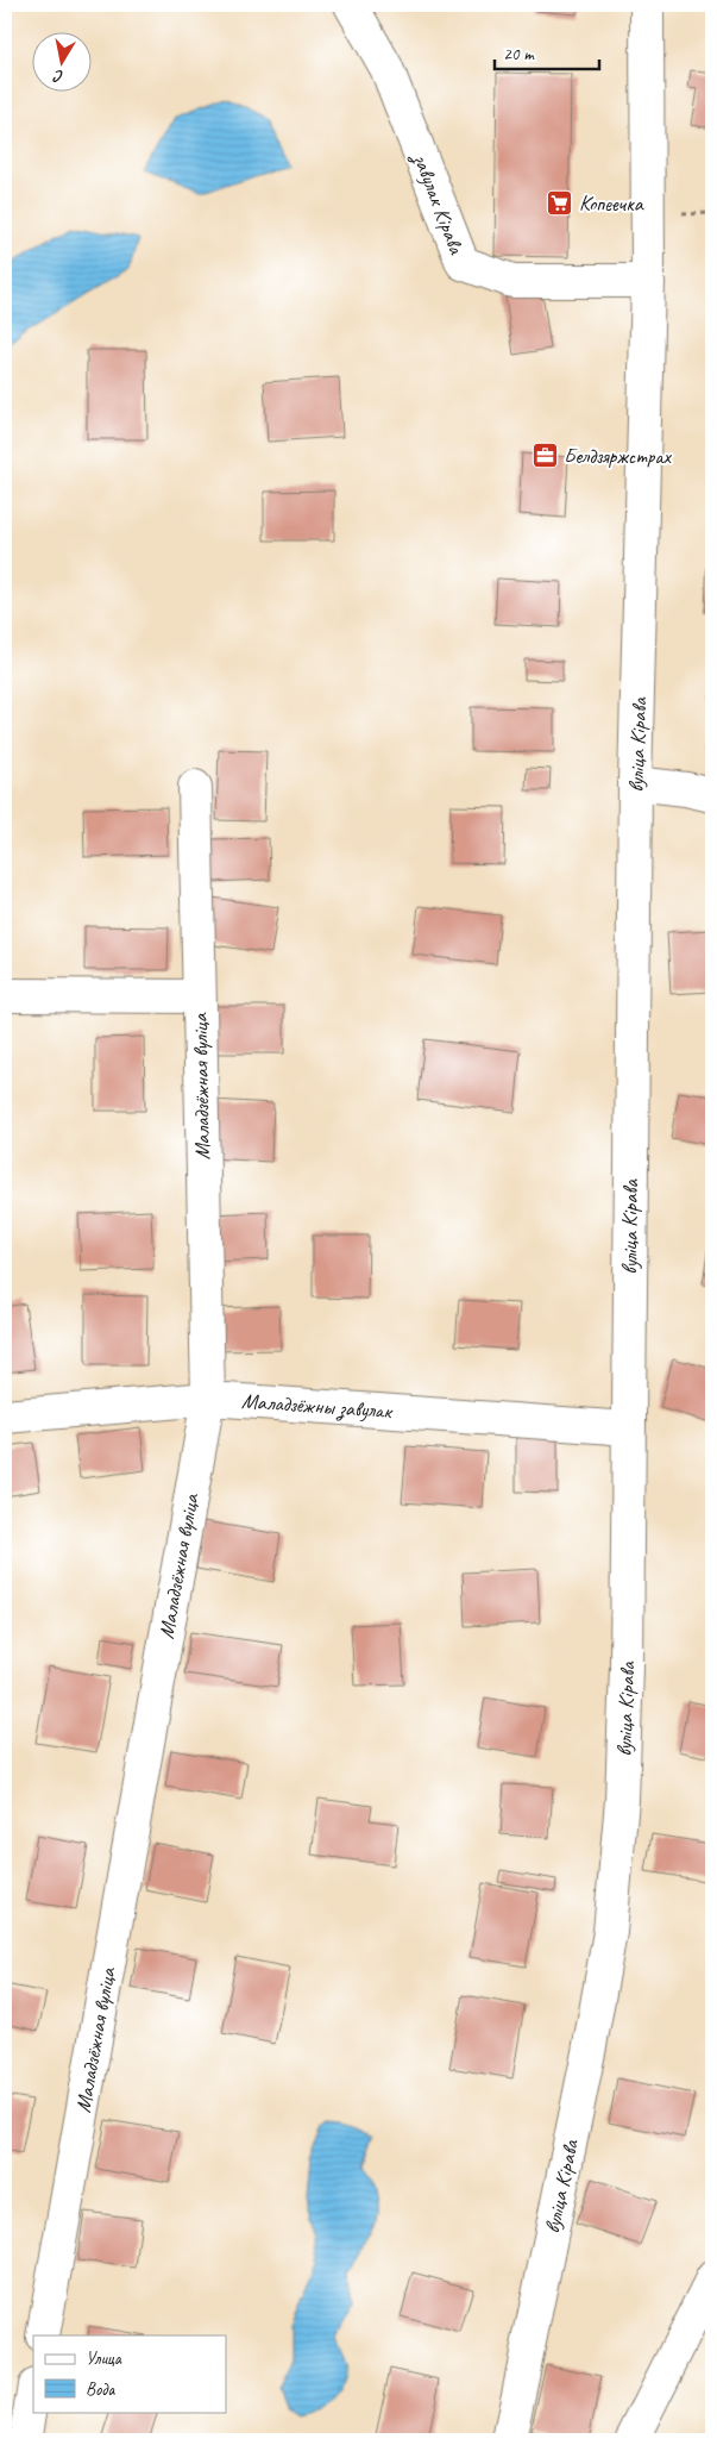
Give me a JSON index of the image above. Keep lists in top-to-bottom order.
{
  "streets": {
    "street": [
      "завулак Кірава",
      "вуліца Кірава",
      "Маладзёжная вуліца",
      "Маладзёжны завулак"
    ]
  },
  "crossings": [
    ["завулак Кірава", "вуліца Кірава"],
    ["вуліца Кірава", "Маладзёжны завулак"],
    ["Маладзёжная вуліца", "Маладзёжны завулак"]
  ],
  "places": {
    "supermarket": ["Копеечка"],
    "office": ["Белдзяржстрах"]
  },
  "legend": ["Улица", "Вода"],
  "scale_bar": "20 m",
  "north": "bottom"
}
